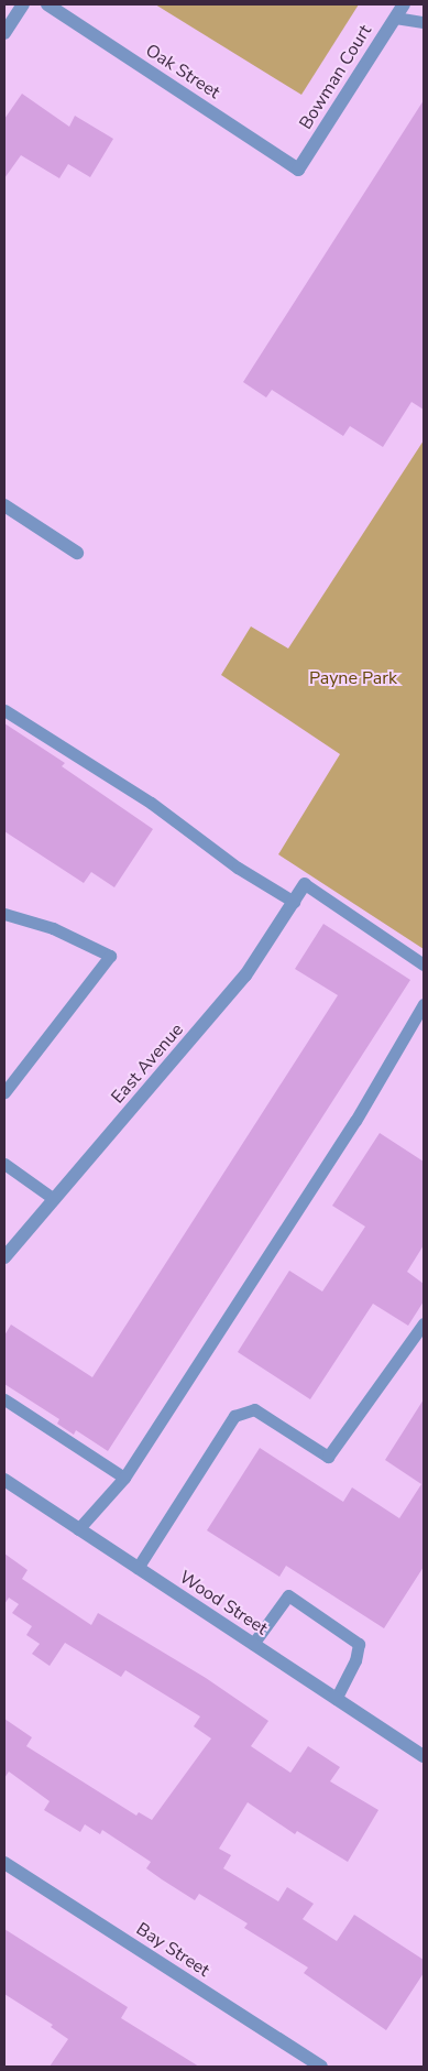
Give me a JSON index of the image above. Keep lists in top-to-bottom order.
{
  "streets": {
    "street": [
      "Oak Street",
      "Bowman Court",
      "East Avenue",
      "Wood Street",
      "Bay Street"
    ]
  },
  "crossings": [
    ["Oak Street", "Bowman Court"]
  ],
  "parks": ["Payne Park"]
}
